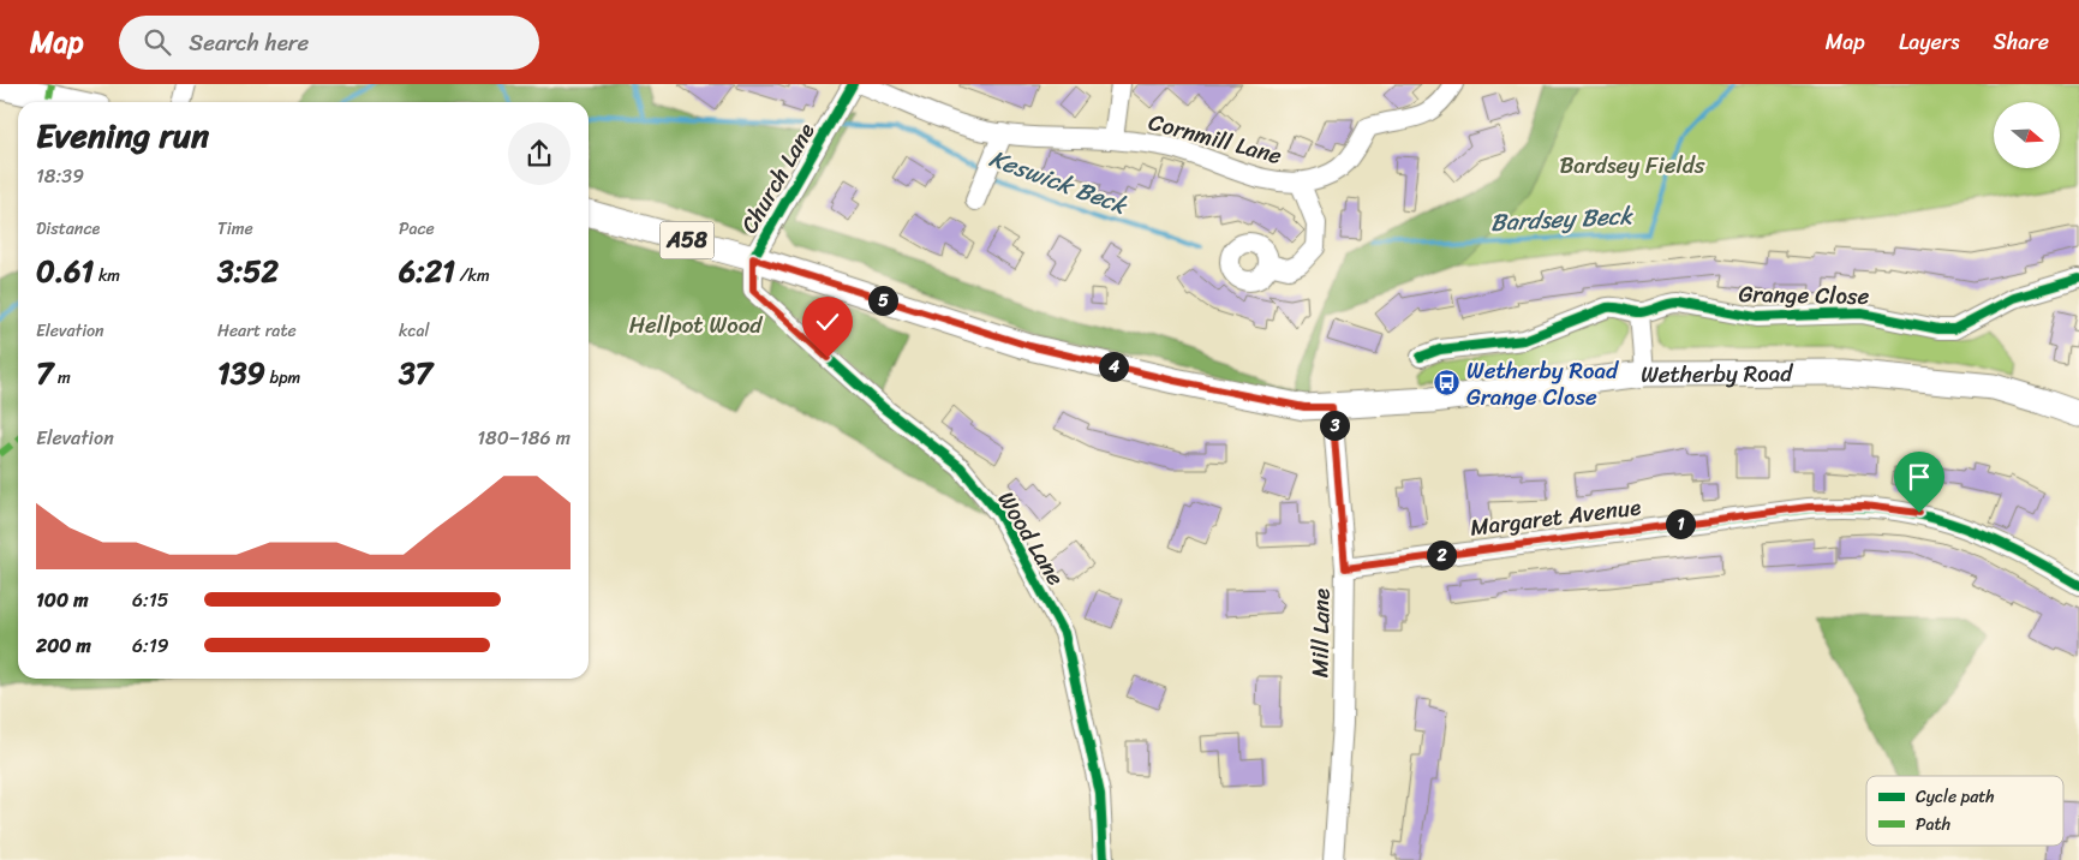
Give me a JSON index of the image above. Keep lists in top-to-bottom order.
{
  "streets": {
    "main road": ["A58", "Wetherby Road"],
    "street": [
      "Cornmill Lane",
      "Church Lane",
      "Grange Close",
      "Margaret Avenue",
      "Wood Lane",
      "Mill Lane"
    ]
  },
  "crossings": [
    ["Church Lane", "Wetherby Road"],
    ["Church Lane", "Wood Lane"],
    ["Wetherby Road", "Wood Lane"],
    ["Wetherby Road", "Mill Lane"],
    ["Margaret Avenue", "Mill Lane"]
  ],
  "water": ["Keswick Beck", "Bardsey Beck"],
  "parks": ["Bardsey Fields", "Hellpot Wood"],
  "places": {
    "bus stop": ["Wetherby Road Grange Close"]
  },
  "legend": ["Cycle path", "Path"],
  "north": "right",
  "page": {
    "header": "Map",
    "search": "Search here",
    "nav": ["Map", "Layers", "Share"],
    "heading": ["Evening run", "18:39"],
    "stats": [
      ["Distance", "0.61 km"],
      ["Time", "3:52"],
      ["Pace", "6:21 /km"],
      ["Elevation", "7 m"],
      ["Heart rate", "139 bpm"],
      ["kcal", "37"]
    ],
    "pins": [
      "5",
      "4",
      "3",
      "1",
      "2"
    ],
    "chart": ["Elevation", "180–186 m"],
    "list": [
      {
        "name": "100 m",
        "note": "6:15"
      },
      {
        "name": "200 m",
        "note": "6:19"
      }
    ]
  }
}
